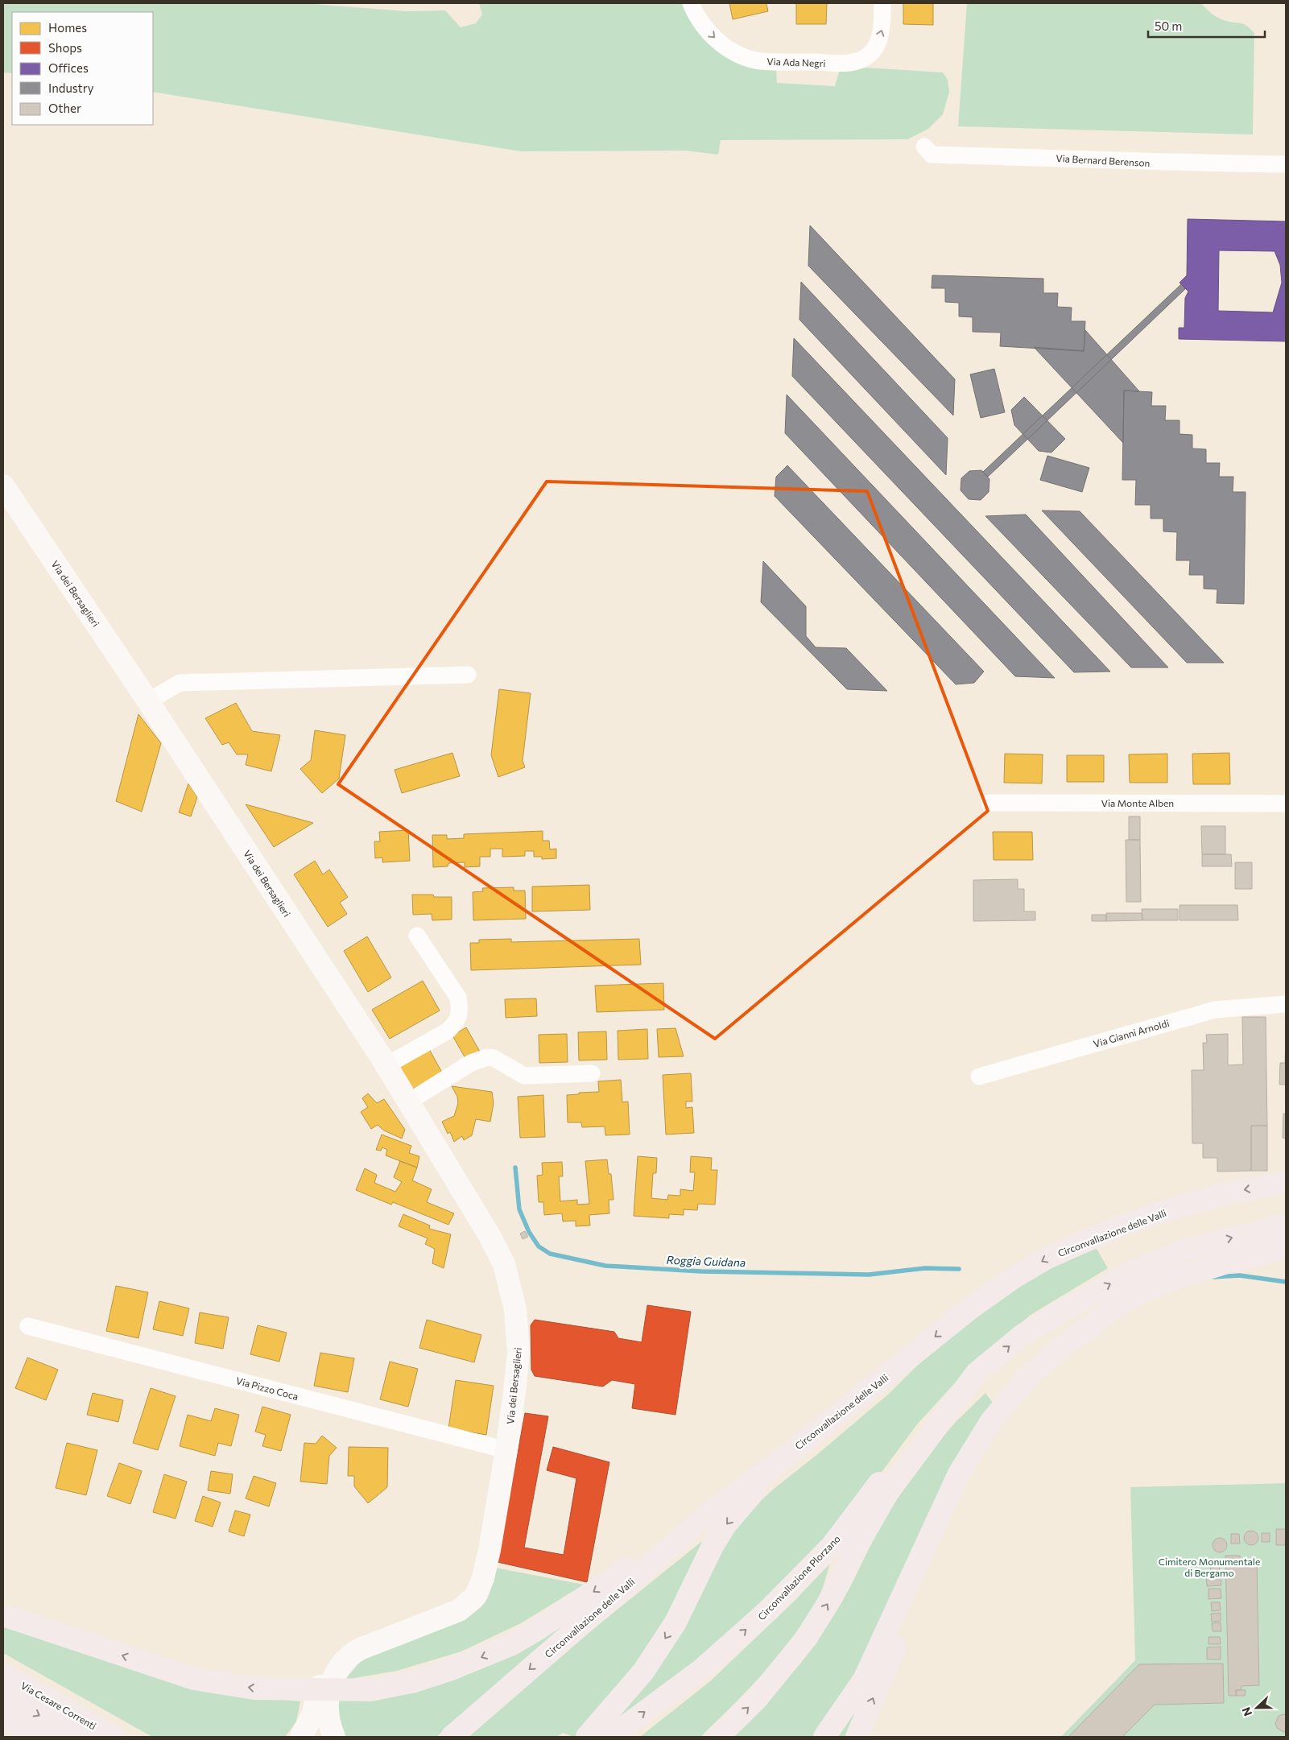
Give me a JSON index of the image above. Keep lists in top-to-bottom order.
{
  "streets": {
    "highway": ["Circonvallazione delle Valli", "Circonvallazione Plorzano", "Via Cesare Correnti"],
    "street": [
      "Via Ada Negri",
      "Via Bernard Berenson",
      "Via dei Bersaglieri",
      "Via Monte Alben",
      "Via Gianni Arnoldi",
      "Via Pizzo Coca"
    ]
  },
  "crossings": [
    ["Via dei Bersaglieri", "Via Pizzo Coca"]
  ],
  "water": ["Roggia Guidana"],
  "parks": ["Cimitero Monumentale di Bergamo"],
  "legend": [
    "Homes",
    "Shops",
    "Offices",
    "Industry",
    "Other"
  ],
  "scale_bar": "50 m",
  "north": "left"
}
